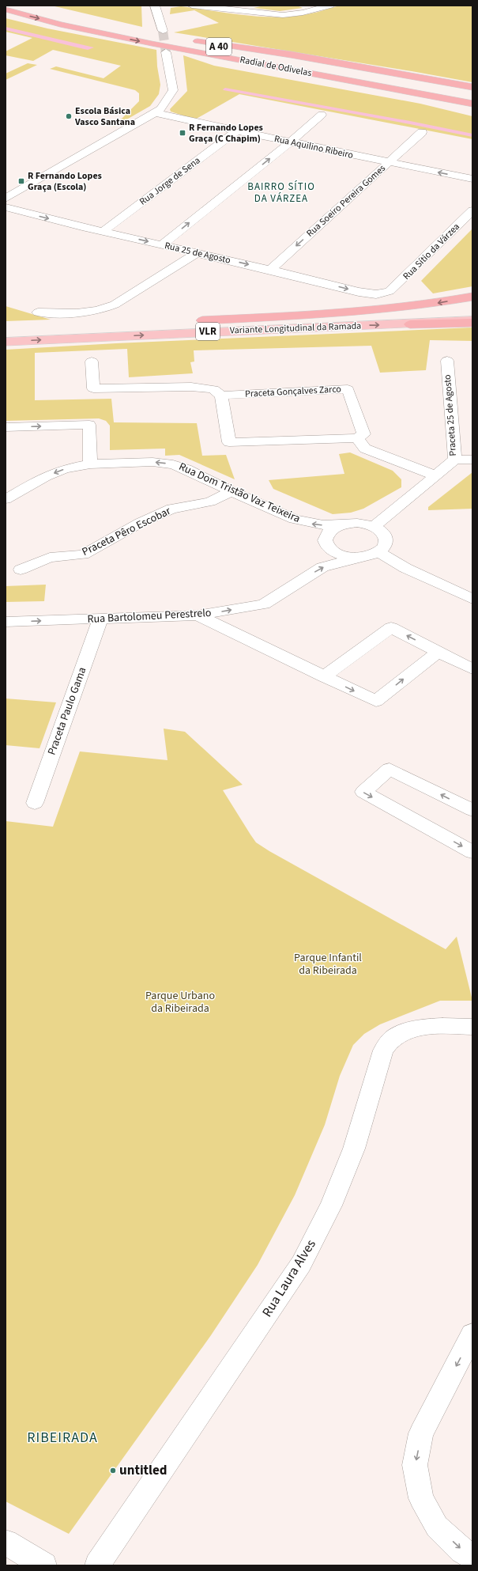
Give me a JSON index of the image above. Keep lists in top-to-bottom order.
{
  "streets": {
    "highway": ["A 40", "Radial de Odivelas"],
    "main road": ["Variante Longitudinal da Ramada", "VLR"],
    "street": [
      "Rua Aquilino Ribeiro",
      "Rua Jorge de Sena",
      "Rua Soeiro Pereira Gomes",
      "Rua Sítio da Várzea",
      "Rua 25 de Agosto",
      "Praceta Gonçalves Zarco",
      "Praceta 25 de Agosto",
      "Rua Dom Tristão Vaz Teixeira",
      "Praceta Pêro Escobar",
      "Rua Bartolomeu Perestrelo",
      "Praceta Paulo Gama",
      "Rua Laura Alves"
    ]
  },
  "crossings": [
    ["Rua Aquilino Ribeiro", "Rua Jorge de Sena"],
    ["Rua Aquilino Ribeiro", "Rua Soeiro Pereira Gomes"],
    ["Rua Jorge de Sena", "Rua 25 de Agosto"],
    ["Rua Soeiro Pereira Gomes", "Rua 25 de Agosto"],
    ["Rua Sítio da Várzea", "Rua 25 de Agosto"],
    ["Praceta 25 de Agosto", "Rua Dom Tristão Vaz Teixeira"],
    ["Praceta 25 de Agosto", "Rua Bartolomeu Perestrelo"],
    ["Rua Dom Tristão Vaz Teixeira", "Praceta Pêro Escobar"],
    ["Rua Dom Tristão Vaz Teixeira", "Rua Bartolomeu Perestrelo"],
    ["Rua Bartolomeu Perestrelo", "Praceta Paulo Gama"]
  ],
  "one_way": ["Rua 25 de Agosto", "Rua Bartolomeu Perestrelo"],
  "districts": ["BAIRRO SÍTIO DA VÁRZEA", "RIBEIRADA"],
  "parks": ["Parque Infantil da Ribeirada", "Parque Urbano da Ribeirada"],
  "places": {
    "other": ["Escola Básica Vasco Santana", "untitled"],
    "transit": ["R Fernando Lopes Graça (C Chapim)", "R Fernando Lopes Graça (Escola)"]
  }
}
